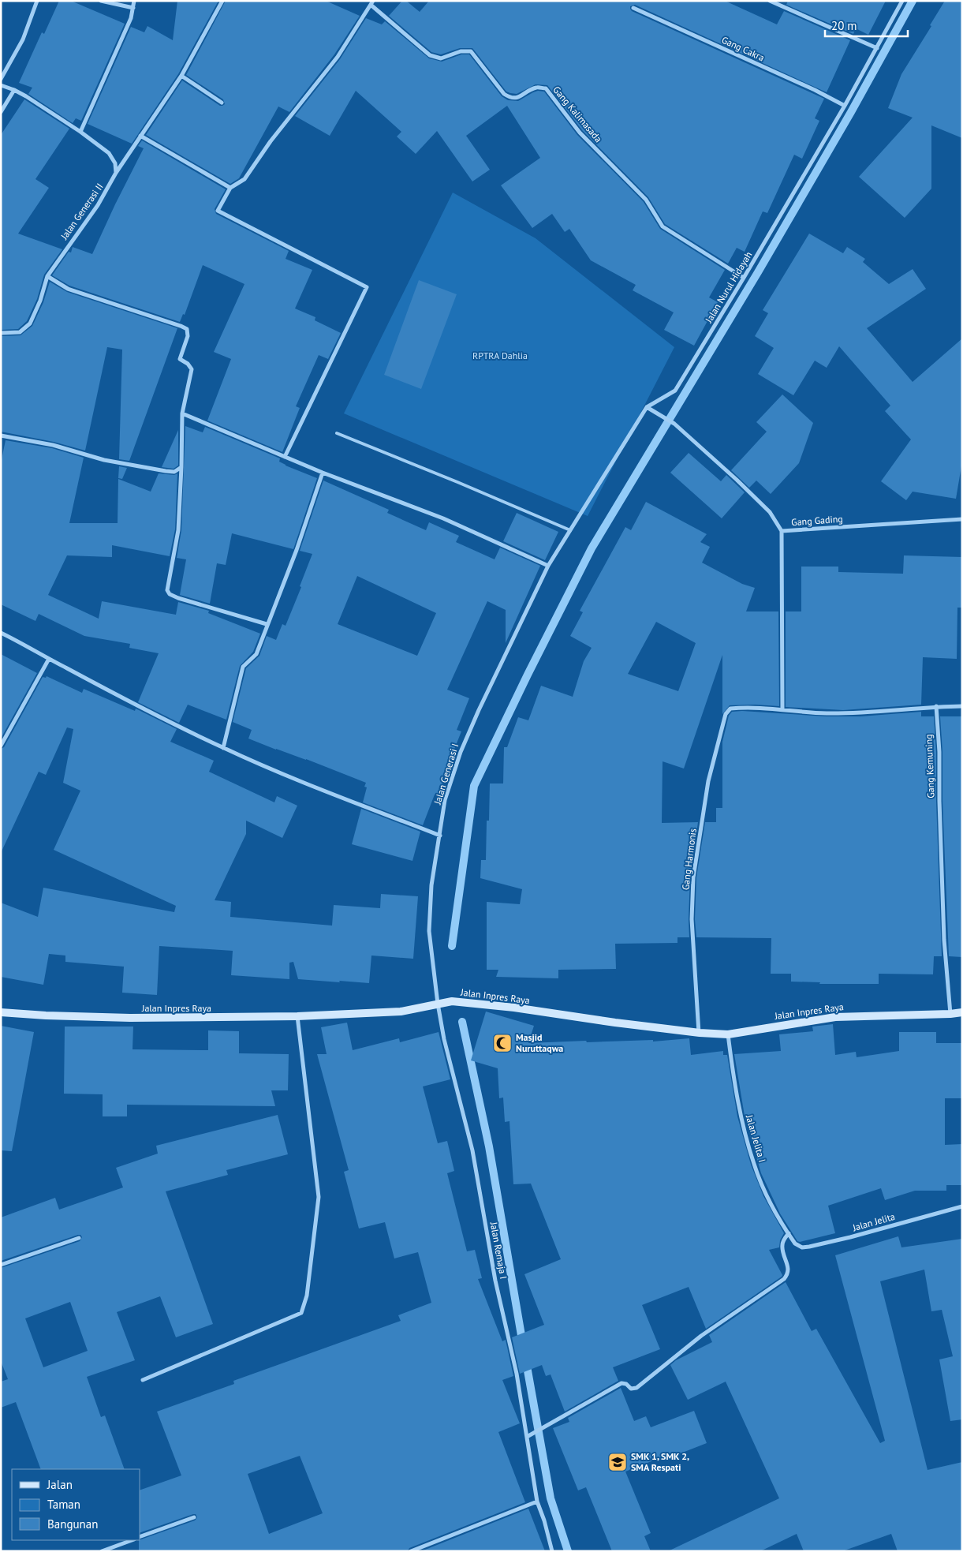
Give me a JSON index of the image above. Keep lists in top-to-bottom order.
{
  "streets": {
    "street": [
      "Gang Cakra",
      "Gang Kalimasada",
      "Jalan Generasi II",
      "Jalan Nurul Hidayah",
      "Gang Gading",
      "Gang Kemuning",
      "Jalan Generasi I",
      "Gang Harmonis",
      "Jalan Inpres Raya",
      "Jalan Jelita I",
      "Jalan Jelita",
      "Jalan Remaja I"
    ]
  },
  "crossings": [
    ["Gang Cakra", "Jalan Nurul Hidayah"],
    ["Gang Kalimasada", "Jalan Nurul Hidayah"],
    ["Jalan Nurul Hidayah", "Jalan Generasi I"],
    ["Gang Gading", "Gang Harmonis"],
    ["Gang Kemuning", "Jalan Inpres Raya"],
    ["Jalan Generasi I", "Jalan Inpres Raya"],
    ["Jalan Generasi I", "Jalan Remaja I"],
    ["Gang Harmonis", "Jalan Inpres Raya"],
    ["Jalan Inpres Raya", "Jalan Jelita I"],
    ["Jalan Inpres Raya", "Jalan Remaja I"],
    ["Jalan Jelita I", "Jalan Jelita"]
  ],
  "parks": ["RPTRA Dahlia"],
  "places": {
    "mosque": ["Masjid Nuruttaqwa"],
    "school or university": ["SMK 1, SMK 2, SMA Respati"]
  },
  "legend": ["Jalan", "Taman", "Bangunan"],
  "scale_bar": "20 m"
}
